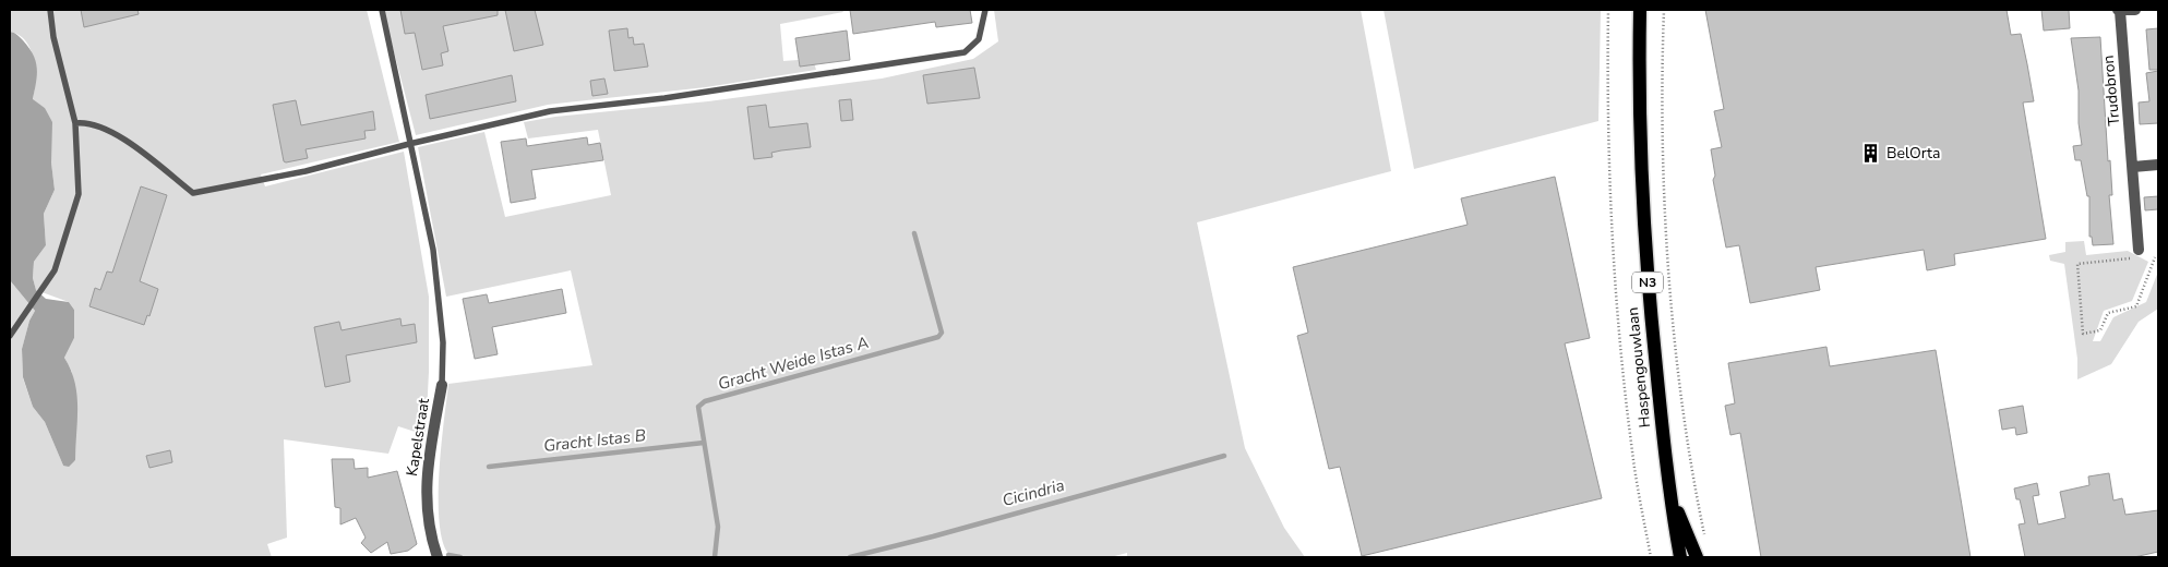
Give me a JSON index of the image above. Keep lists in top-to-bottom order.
{
  "streets": {
    "main road": ["N3", "Haspengouwlaan"],
    "street": ["Trudobron", "Kapelstraat"]
  },
  "water": ["Gracht Weide Istas A", "Gracht Istas B", "Cicindria"],
  "places": {
    "building": ["BelOrta"]
  }
}
